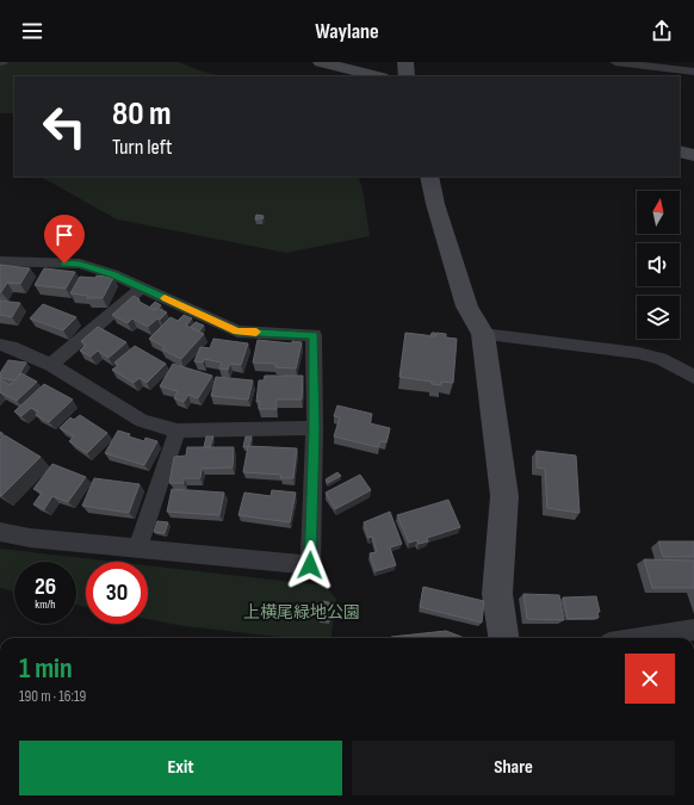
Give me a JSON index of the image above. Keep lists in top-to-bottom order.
{
  "parks": ["上横尾緑地公園"],
  "north": "top",
  "page": {
    "header": "Waylane",
    "turn": ["80 m", "Turn left"],
    "speed": "26 km/h",
    "limit": "30",
    "heading": ["1 min", "190 m · 16:19"],
    "buttons": ["Exit", "Share"]
  }
}
